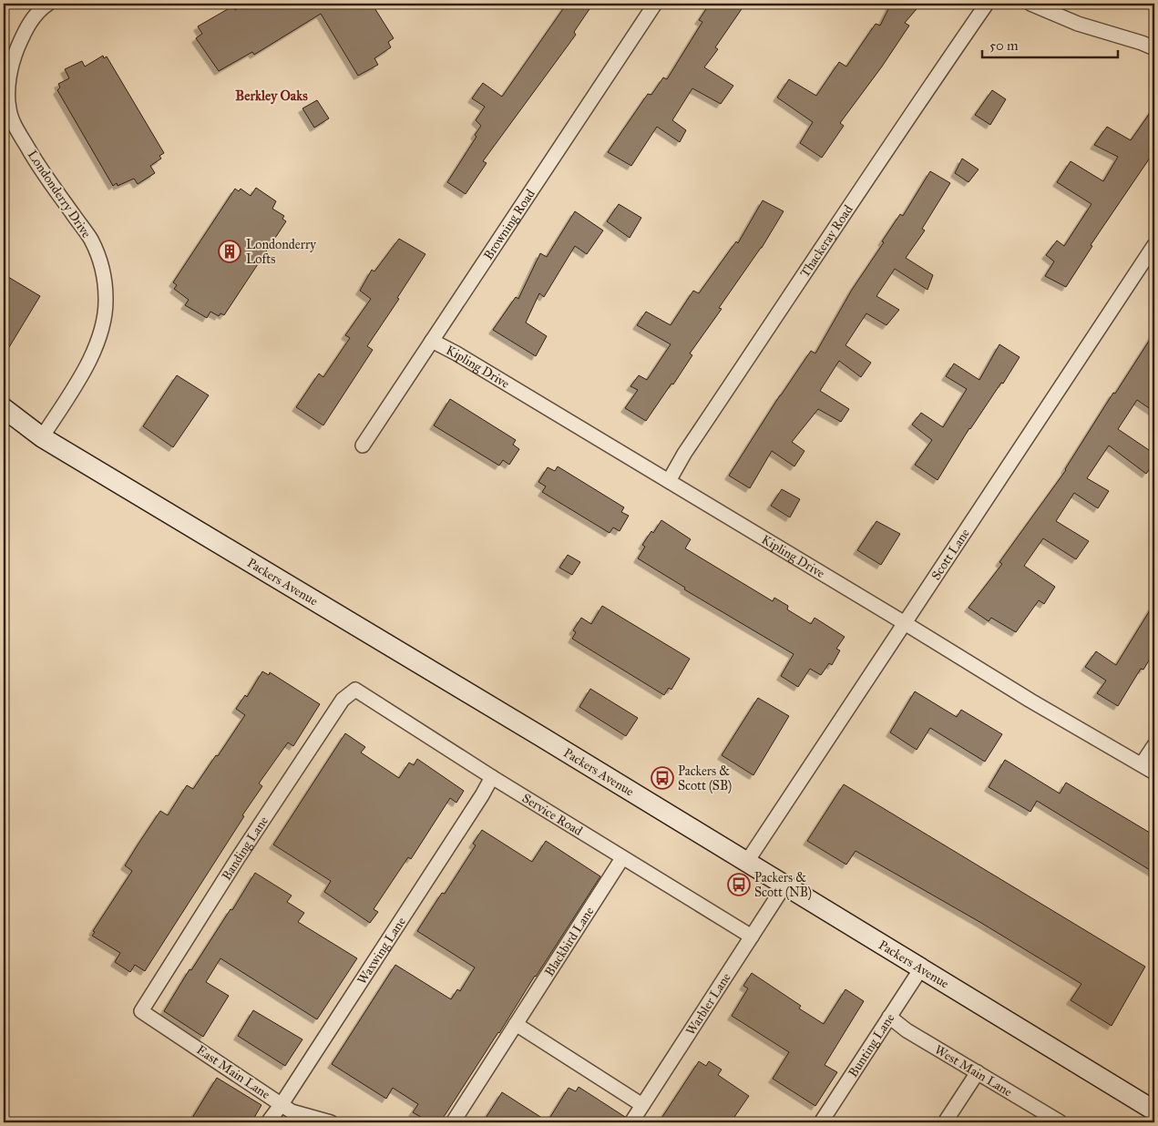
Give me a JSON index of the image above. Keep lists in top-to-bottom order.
{
  "streets": {
    "main road": ["Packers Avenue"],
    "street": [
      "Londonderry Drive",
      "Browning Road",
      "Thackeray Road",
      "Kipling Drive",
      "Scott Lane",
      "Service Road",
      "Banding Lane",
      "Blackbird Lane",
      "Waxwing Lane",
      "Warbler Lane",
      "Bunting Lane",
      "West Main Lane",
      "East Main Lane"
    ]
  },
  "crossings": [
    ["Londonderry Drive", "Packers Avenue"],
    ["Browning Road", "Kipling Drive"],
    ["Thackeray Road", "Kipling Drive"],
    ["Kipling Drive", "Scott Lane"],
    ["Scott Lane", "Packers Avenue"],
    ["Packers Avenue", "Warbler Lane"],
    ["Packers Avenue", "Bunting Lane"],
    ["Service Road", "Banding Lane"],
    ["Service Road", "Blackbird Lane"],
    ["Service Road", "Waxwing Lane"],
    ["Service Road", "Warbler Lane"],
    ["Banding Lane", "East Main Lane"],
    ["Waxwing Lane", "East Main Lane"],
    ["Bunting Lane", "West Main Lane"]
  ],
  "districts": ["Berkley Oaks"],
  "places": {
    "building": ["Londonderry Lofts"],
    "bus stop": ["Packers & Scott (SB)", "Packers & Scott (NB)"]
  },
  "scale_bar": "50 m"
}
